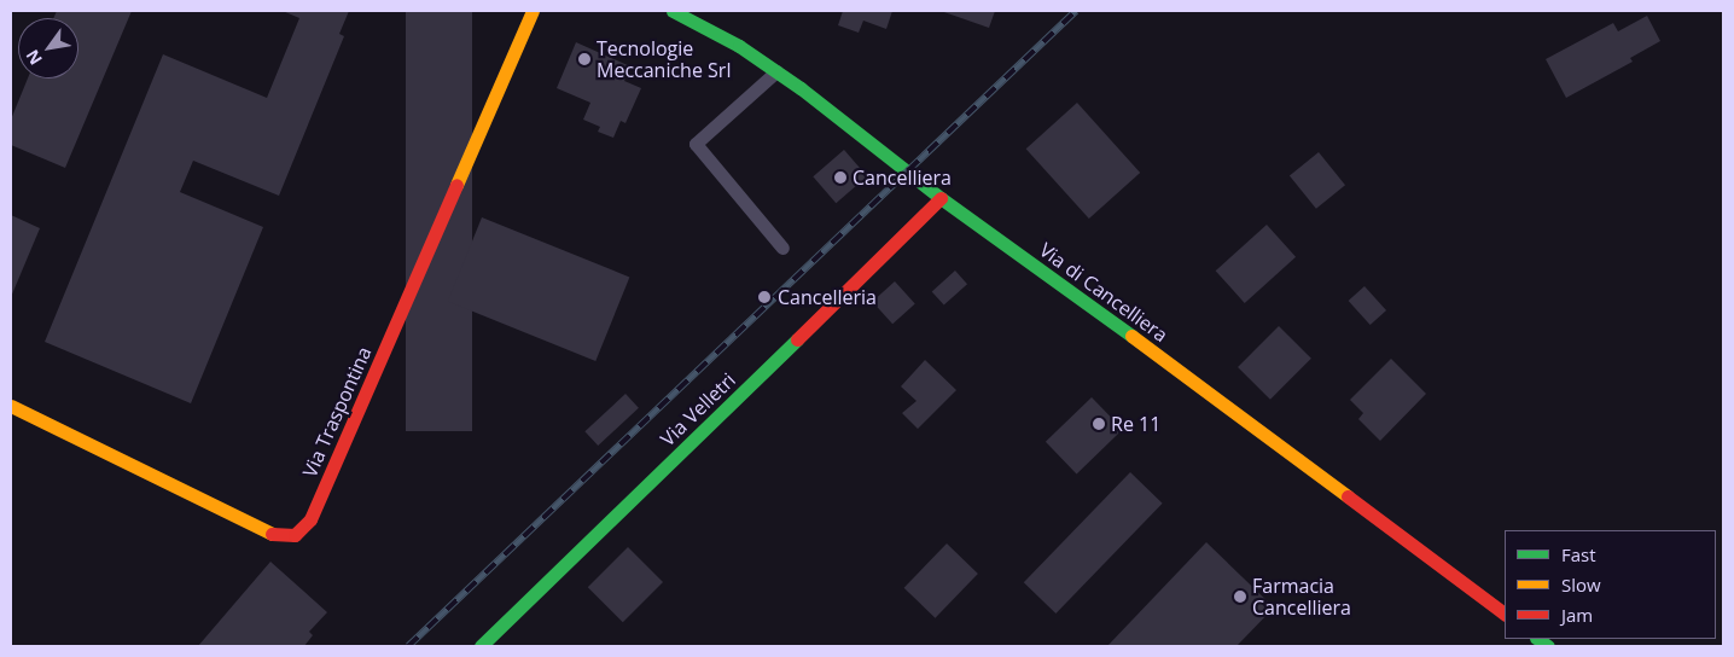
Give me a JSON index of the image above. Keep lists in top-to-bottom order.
{
  "streets": {
    "street": ["Via di Cancelliera", "Via Velletri", "Via Traspontina"]
  },
  "crossings": [
    ["Via di Cancelliera", "Via Velletri"]
  ],
  "places": [
    "Tecnologie Meccaniche Srl",
    "Cancelliera",
    "Cancelleria",
    "Re 11",
    "Farmacia Cancelliera"
  ],
  "legend": ["Fast", "Slow", "Jam"],
  "north": "bottom left"
}
